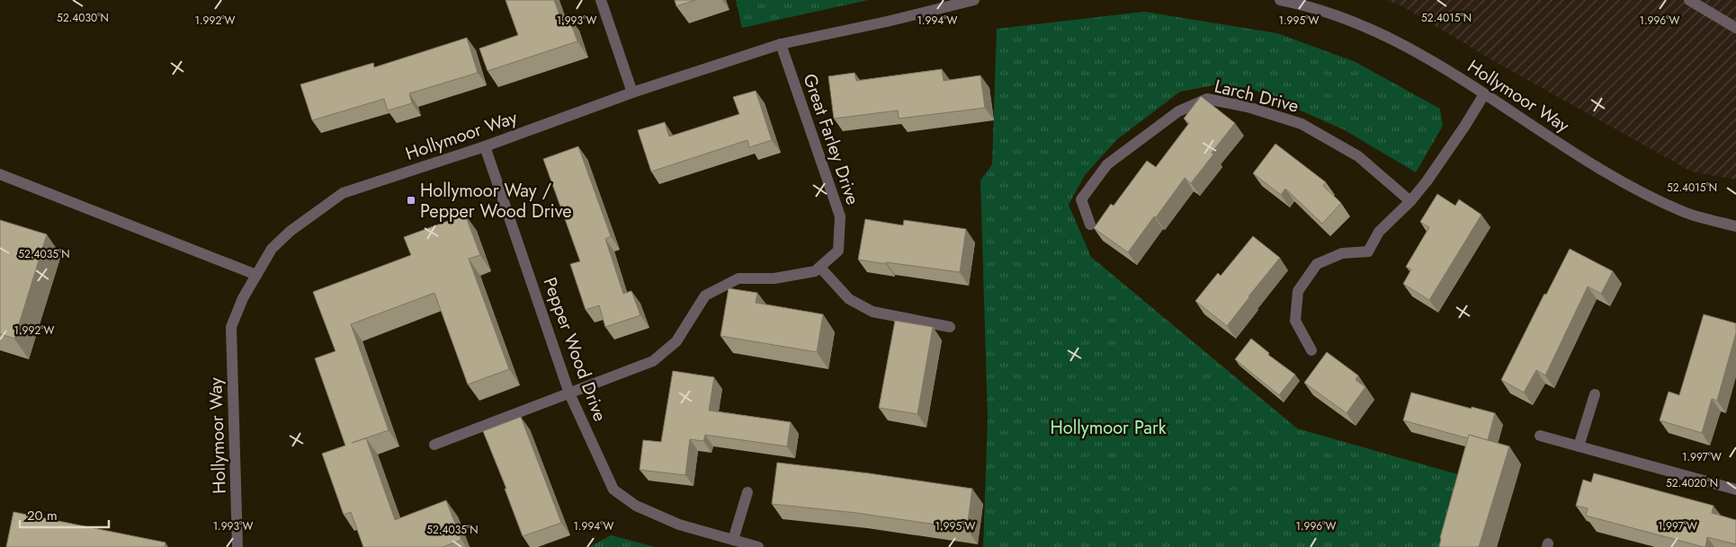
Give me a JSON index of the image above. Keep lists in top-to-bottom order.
{
  "streets": {
    "street": [
      "Larch Drive",
      "Hollymoor Way",
      "Great Farley Drive",
      "Pepper Wood Drive"
    ]
  },
  "crossings": [
    ["Hollymoor Way", "Great Farley Drive"],
    ["Hollymoor Way", "Pepper Wood Drive"],
    ["Great Farley Drive", "Pepper Wood Drive"]
  ],
  "parks": ["Hollymoor Park"],
  "places": {
    "transit": ["Hollymoor Way / Pepper Wood Drive"]
  },
  "scale_bar": "20 m",
  "coordinates": [
    "52.4030°N",
    "52.4015°N",
    "1.992°W",
    "1.993°W",
    "1.994°W",
    "1.995°W",
    "1.996°W",
    "52.4035°N",
    "1.997°W",
    "52.4020°N"
  ]
}
